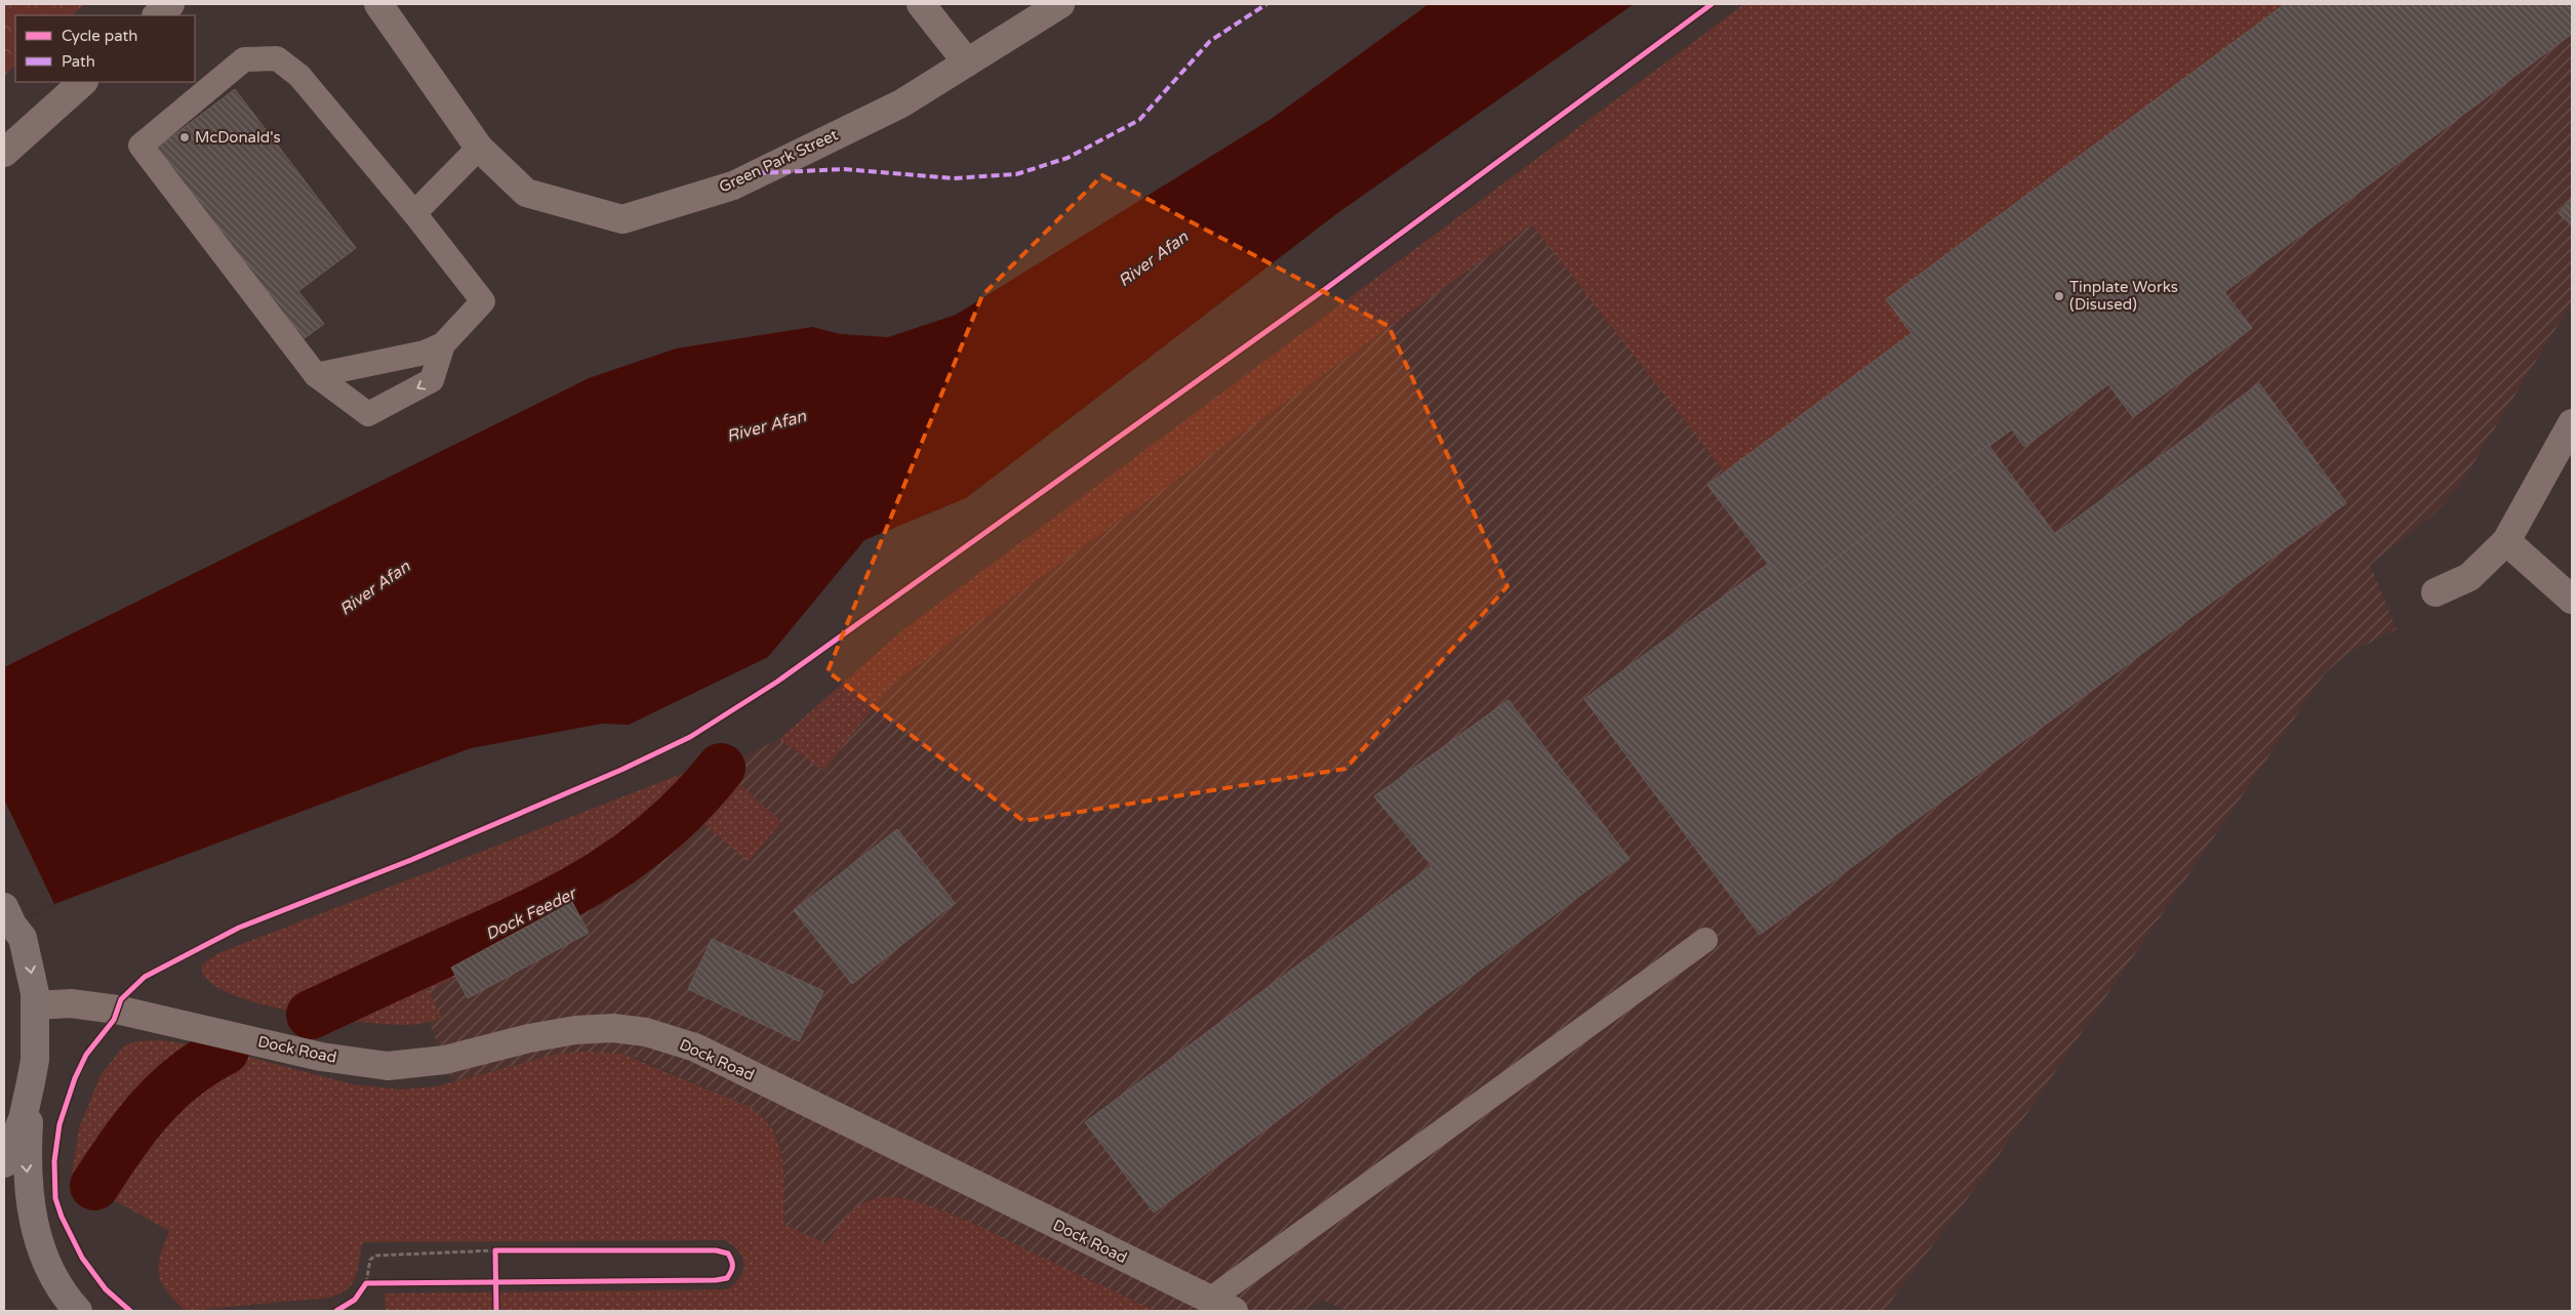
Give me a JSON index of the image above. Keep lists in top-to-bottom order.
{
  "streets": {
    "street": ["Green Park Street", "Dock Road"]
  },
  "water": ["River Afan", "Dock Feeder"],
  "places": ["McDonald's", "Tinplate Works (Disused)"],
  "legend": ["Cycle path", "Path"]
}
